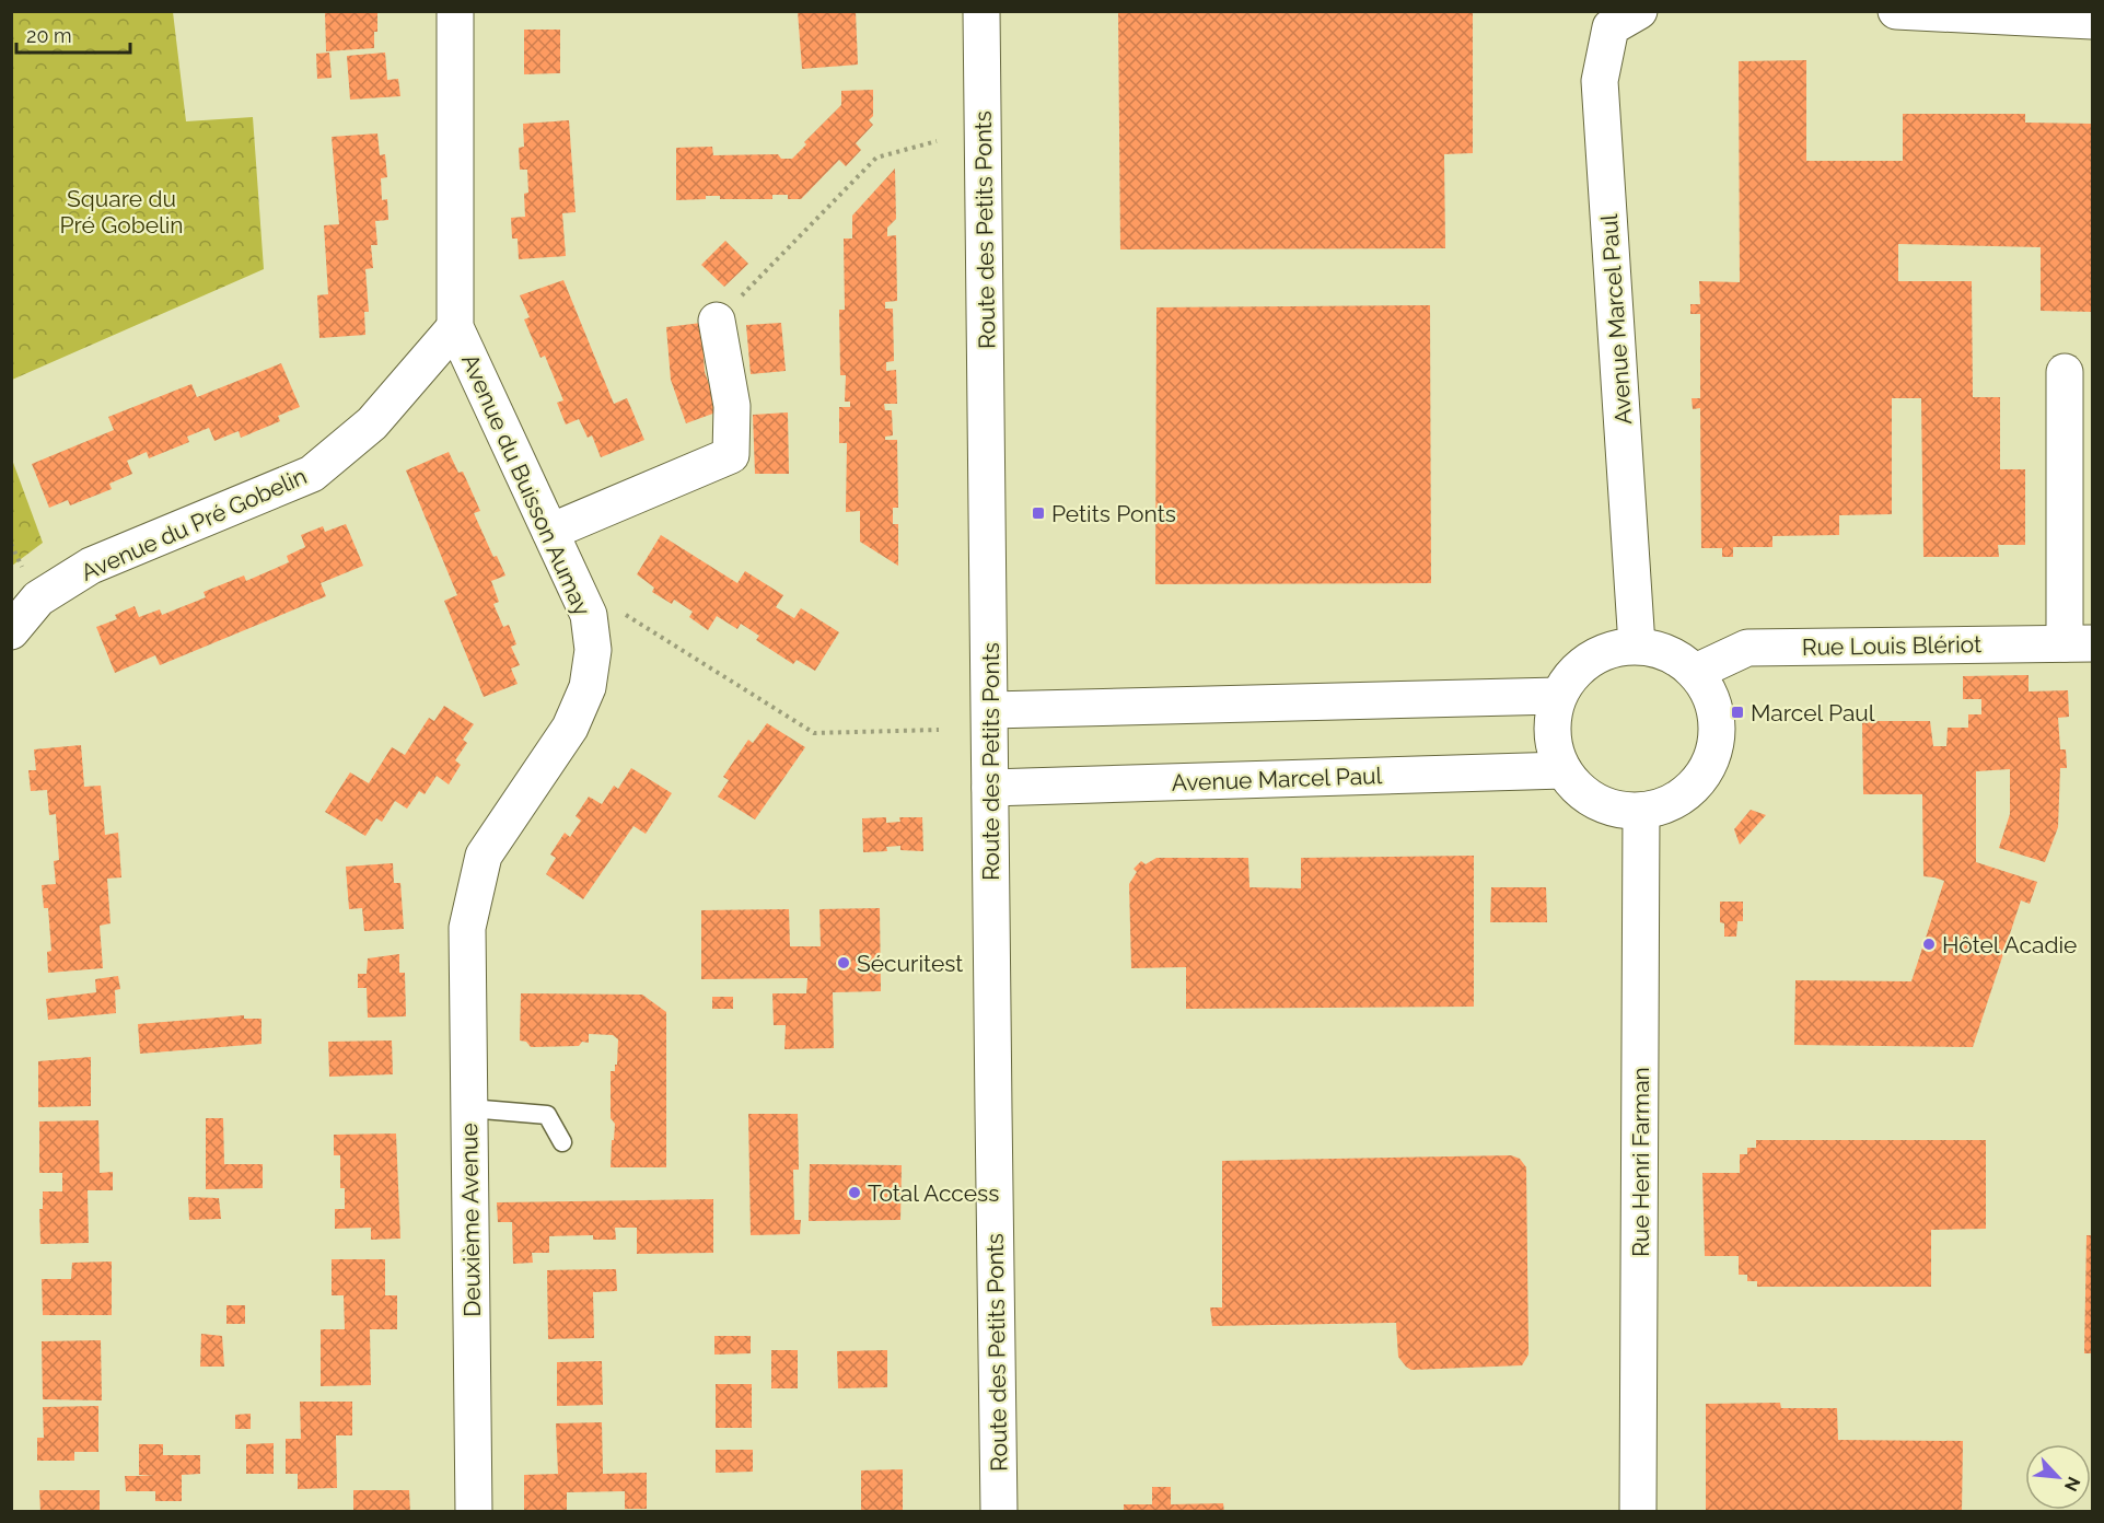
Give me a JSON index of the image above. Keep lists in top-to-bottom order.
{
  "streets": {
    "street": [
      "Route des Petits Ponts",
      "Avenue Marcel Paul",
      "Avenue du Buisson Aumay",
      "Avenue du Pré Gobelin",
      "Rue Louis Blériot",
      "Rue Henri Farman",
      "Deuxième Avenue"
    ]
  },
  "crossings": [
    ["Route des Petits Ponts", "Avenue Marcel Paul"],
    ["Avenue Marcel Paul", "Rue Louis Blériot"],
    ["Avenue Marcel Paul", "Rue Henri Farman"],
    ["Avenue du Buisson Aumay", "Avenue du Pré Gobelin"],
    ["Avenue du Buisson Aumay", "Deuxième Avenue"],
    ["Rue Louis Blériot", "Rue Henri Farman"]
  ],
  "parks": ["Square du Pré Gobelin"],
  "places": {
    "transit": ["Petits Ponts", "Marcel Paul"],
    "other": ["Hôtel Acadie", "Sécuritest", "Total Access"]
  },
  "scale_bar": "20 m",
  "north": "bottom right"
}
